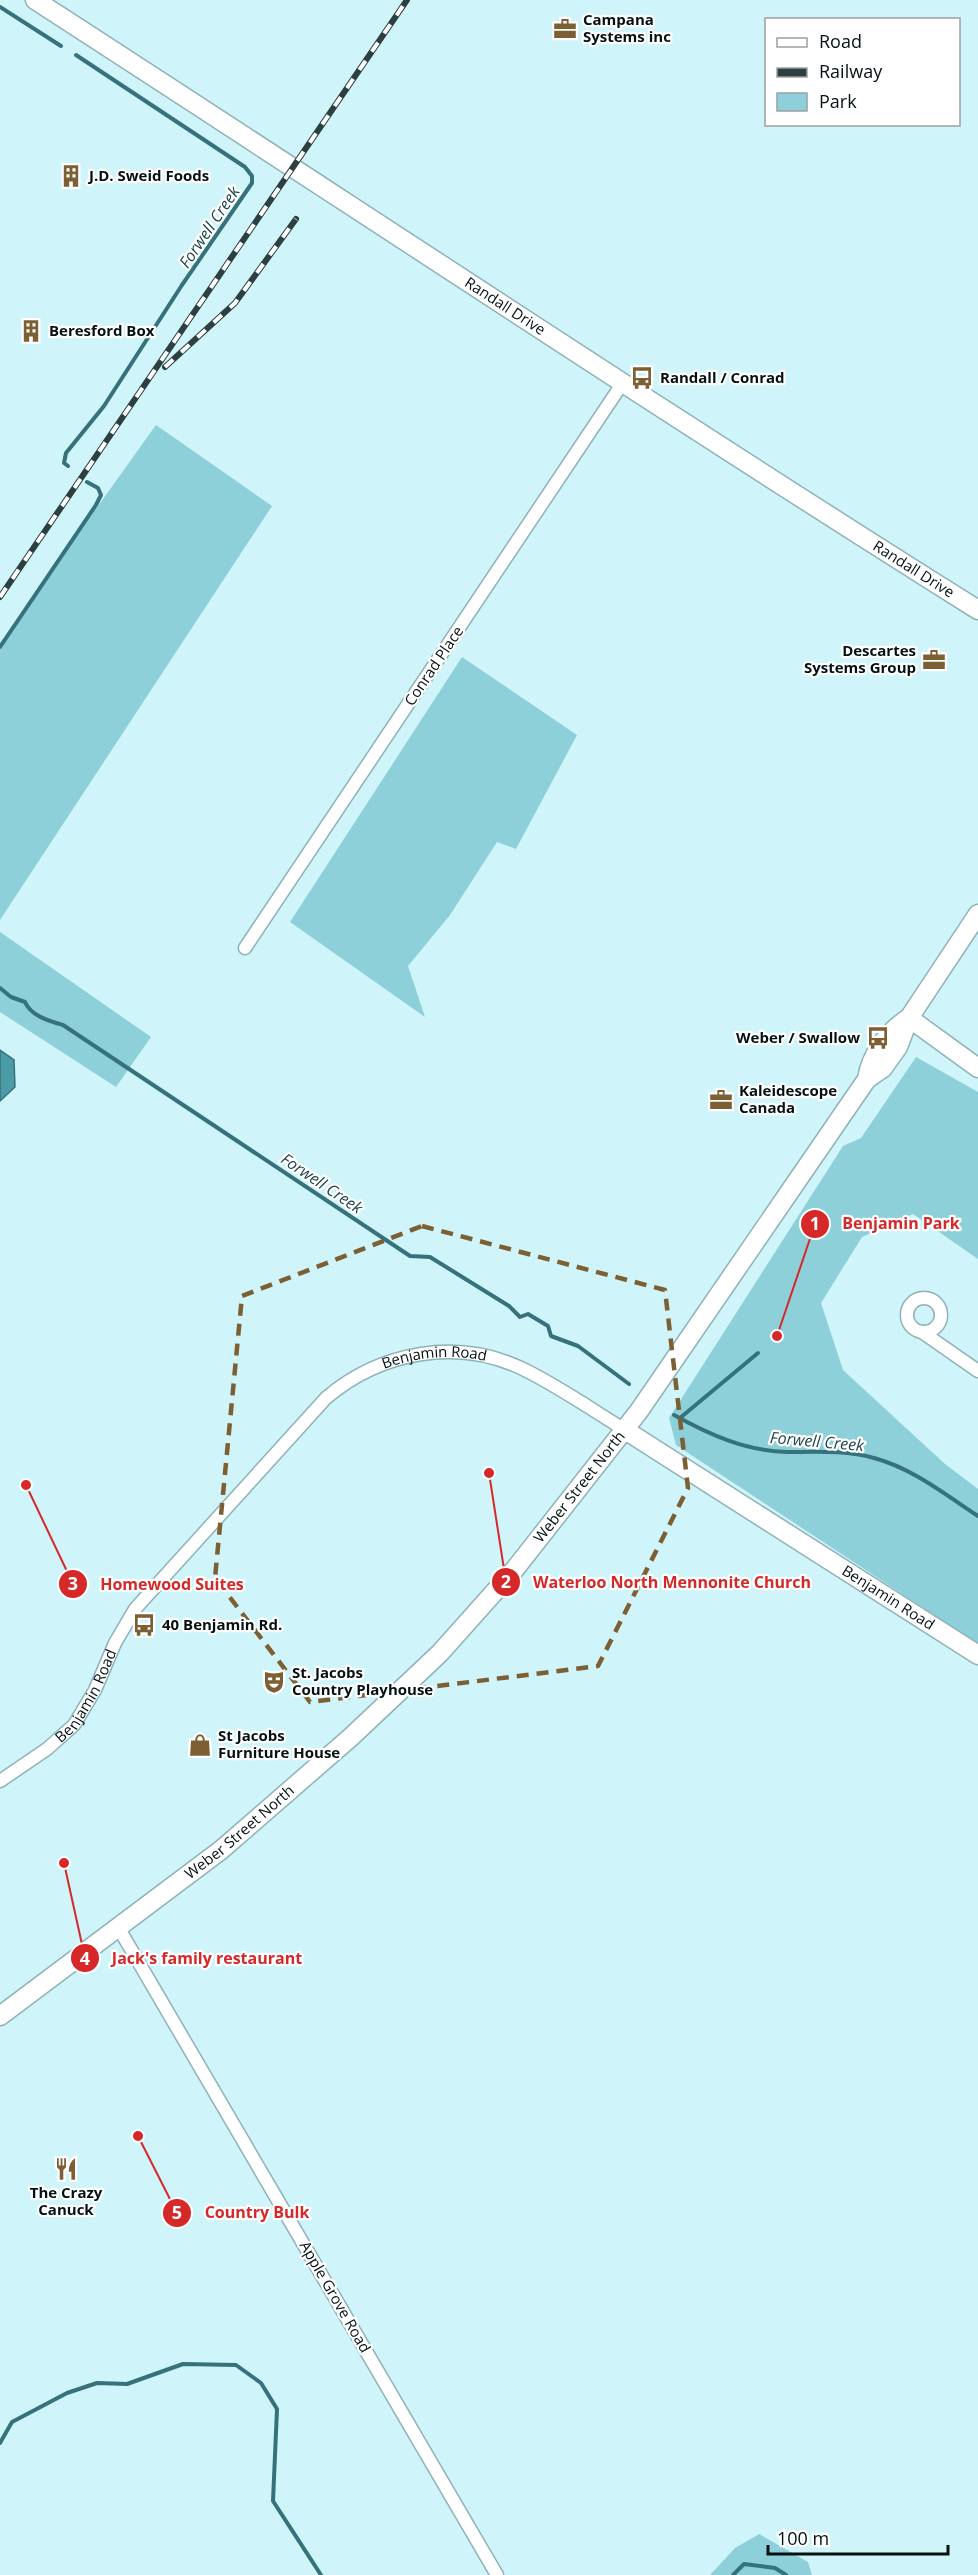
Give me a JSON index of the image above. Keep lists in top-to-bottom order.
{
  "streets": {
    "street": [
      "Randall Drive",
      "Conrad Place",
      "Benjamin Road",
      "Weber Street North",
      "Apple Grove Road"
    ]
  },
  "crossings": [
    ["Randall Drive", "Conrad Place"],
    ["Benjamin Road", "Weber Street North"],
    ["Weber Street North", "Apple Grove Road"]
  ],
  "water": ["Forwell Creek"],
  "places": {
    "office": ["Campana Systems inc", "Descartes Systems Group", "Kaleidescope Canada"],
    "building": ["J.D. Sweid Foods", "Beresford Box"],
    "bus stop": ["Randall / Conrad", "Weber / Swallow", "40 Benjamin Rd."],
    "other": [
      "Benjamin Park",
      "Waterloo North Mennonite Church",
      "Homewood Suites",
      "Jack's family restaurant",
      "Country Bulk"
    ],
    "theatre": ["St. Jacobs Country Playhouse"],
    "shop": ["St Jacobs Furniture House"],
    "restaurant": ["The Crazy Canuck"]
  },
  "legend": ["Road", "Railway", "Park"],
  "scale_bar": "100 m"
}
